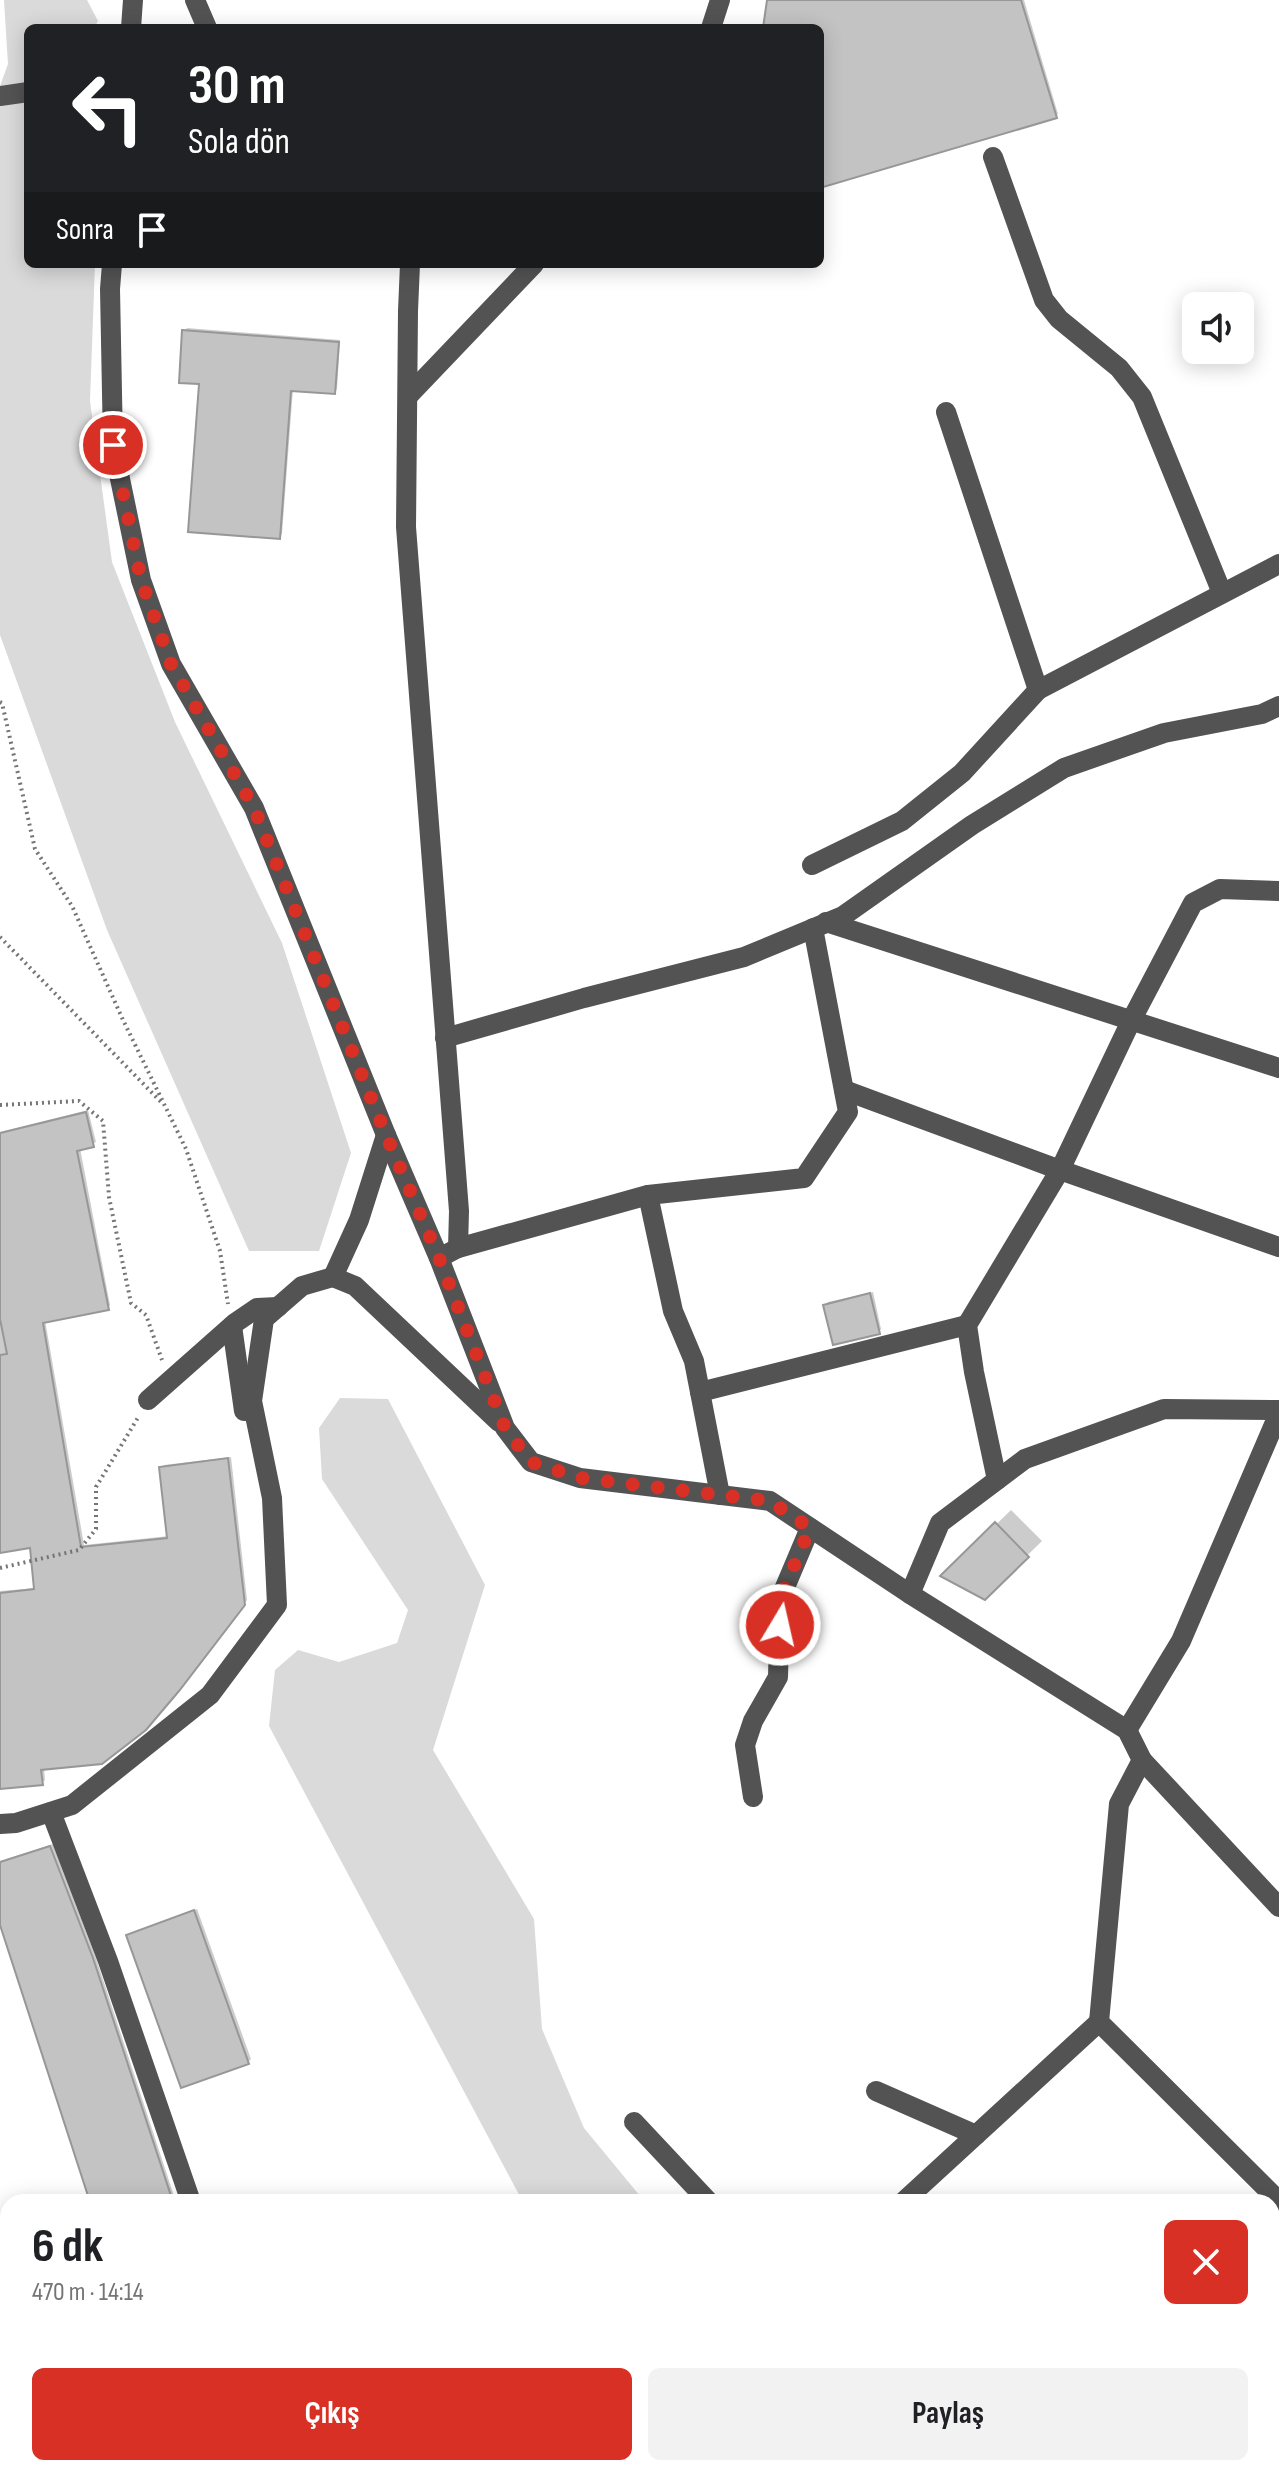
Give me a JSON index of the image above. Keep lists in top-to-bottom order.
{
  "page": {
    "turn": ["30 m", "Sola dön"],
    "then": "Sonra",
    "heading": ["6 dk", "470 m · 14:14"],
    "buttons": ["Çıkış", "Paylaş"]
  }
}
